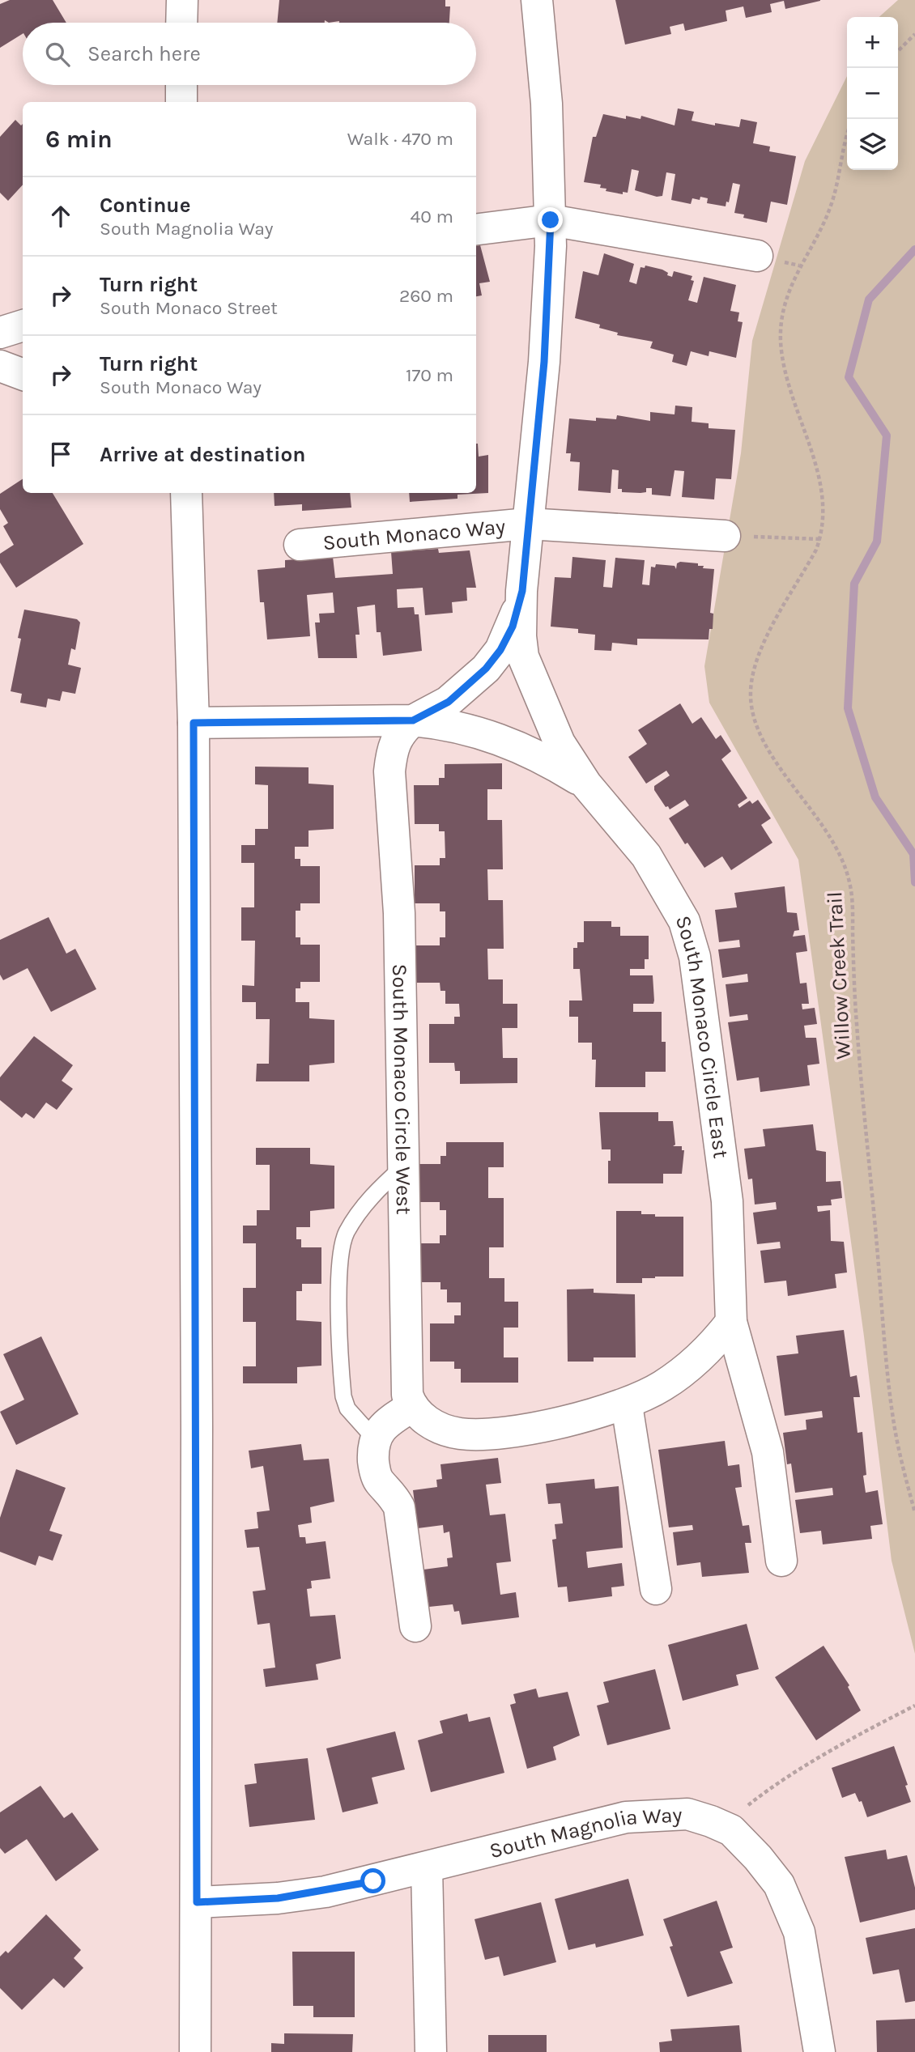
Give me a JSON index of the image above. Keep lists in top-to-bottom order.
{
  "streets": {
    "street": [
      "South Monaco Way",
      "South Monaco Circle East",
      "South Monaco Circle West",
      "South Magnolia Way"
    ],
    "path": ["Willow Creek Trail"]
  },
  "crossings": [
    ["South Monaco Way", "South Monaco Circle East"],
    ["South Monaco Way", "South Monaco Circle West"]
  ],
  "page": {
    "map_buttons": ["+", "−"],
    "search": "Search here",
    "heading": ["6 min", "Walk · 470 m"],
    "list": [
      ["Continue", "South Magnolia Way", "40 m"],
      ["Turn right", "South Monaco Street", "260 m"],
      ["Turn right", "South Monaco Way", "170 m"],
      "Arrive at destination"
    ]
  }
}
